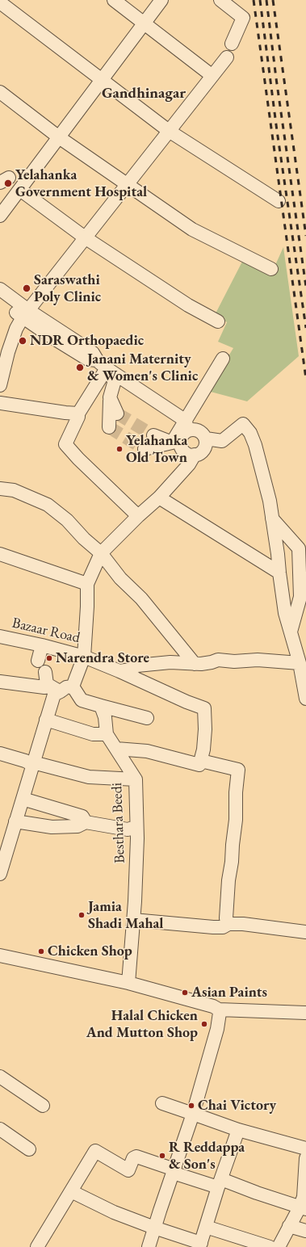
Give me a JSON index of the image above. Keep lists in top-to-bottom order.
{
  "streets": {
    "street": ["Bazaar Road", "Besthara Beedi"]
  },
  "districts": ["Gandhinagar"],
  "places": [
    "Yelahanka Government Hospital",
    "Saraswathi Poly Clinic",
    "NDR Orthopaedic",
    "Janani Maternity & Women's Clinic",
    "Yelahanka Old Town",
    "Narendra Store",
    "Jamia Shadi Mahal",
    "Chicken Shop",
    "Asian Paints",
    "Halal Chicken And Mutton Shop",
    "Chai Victory",
    "R Reddappa & Son's"
  ]
}
